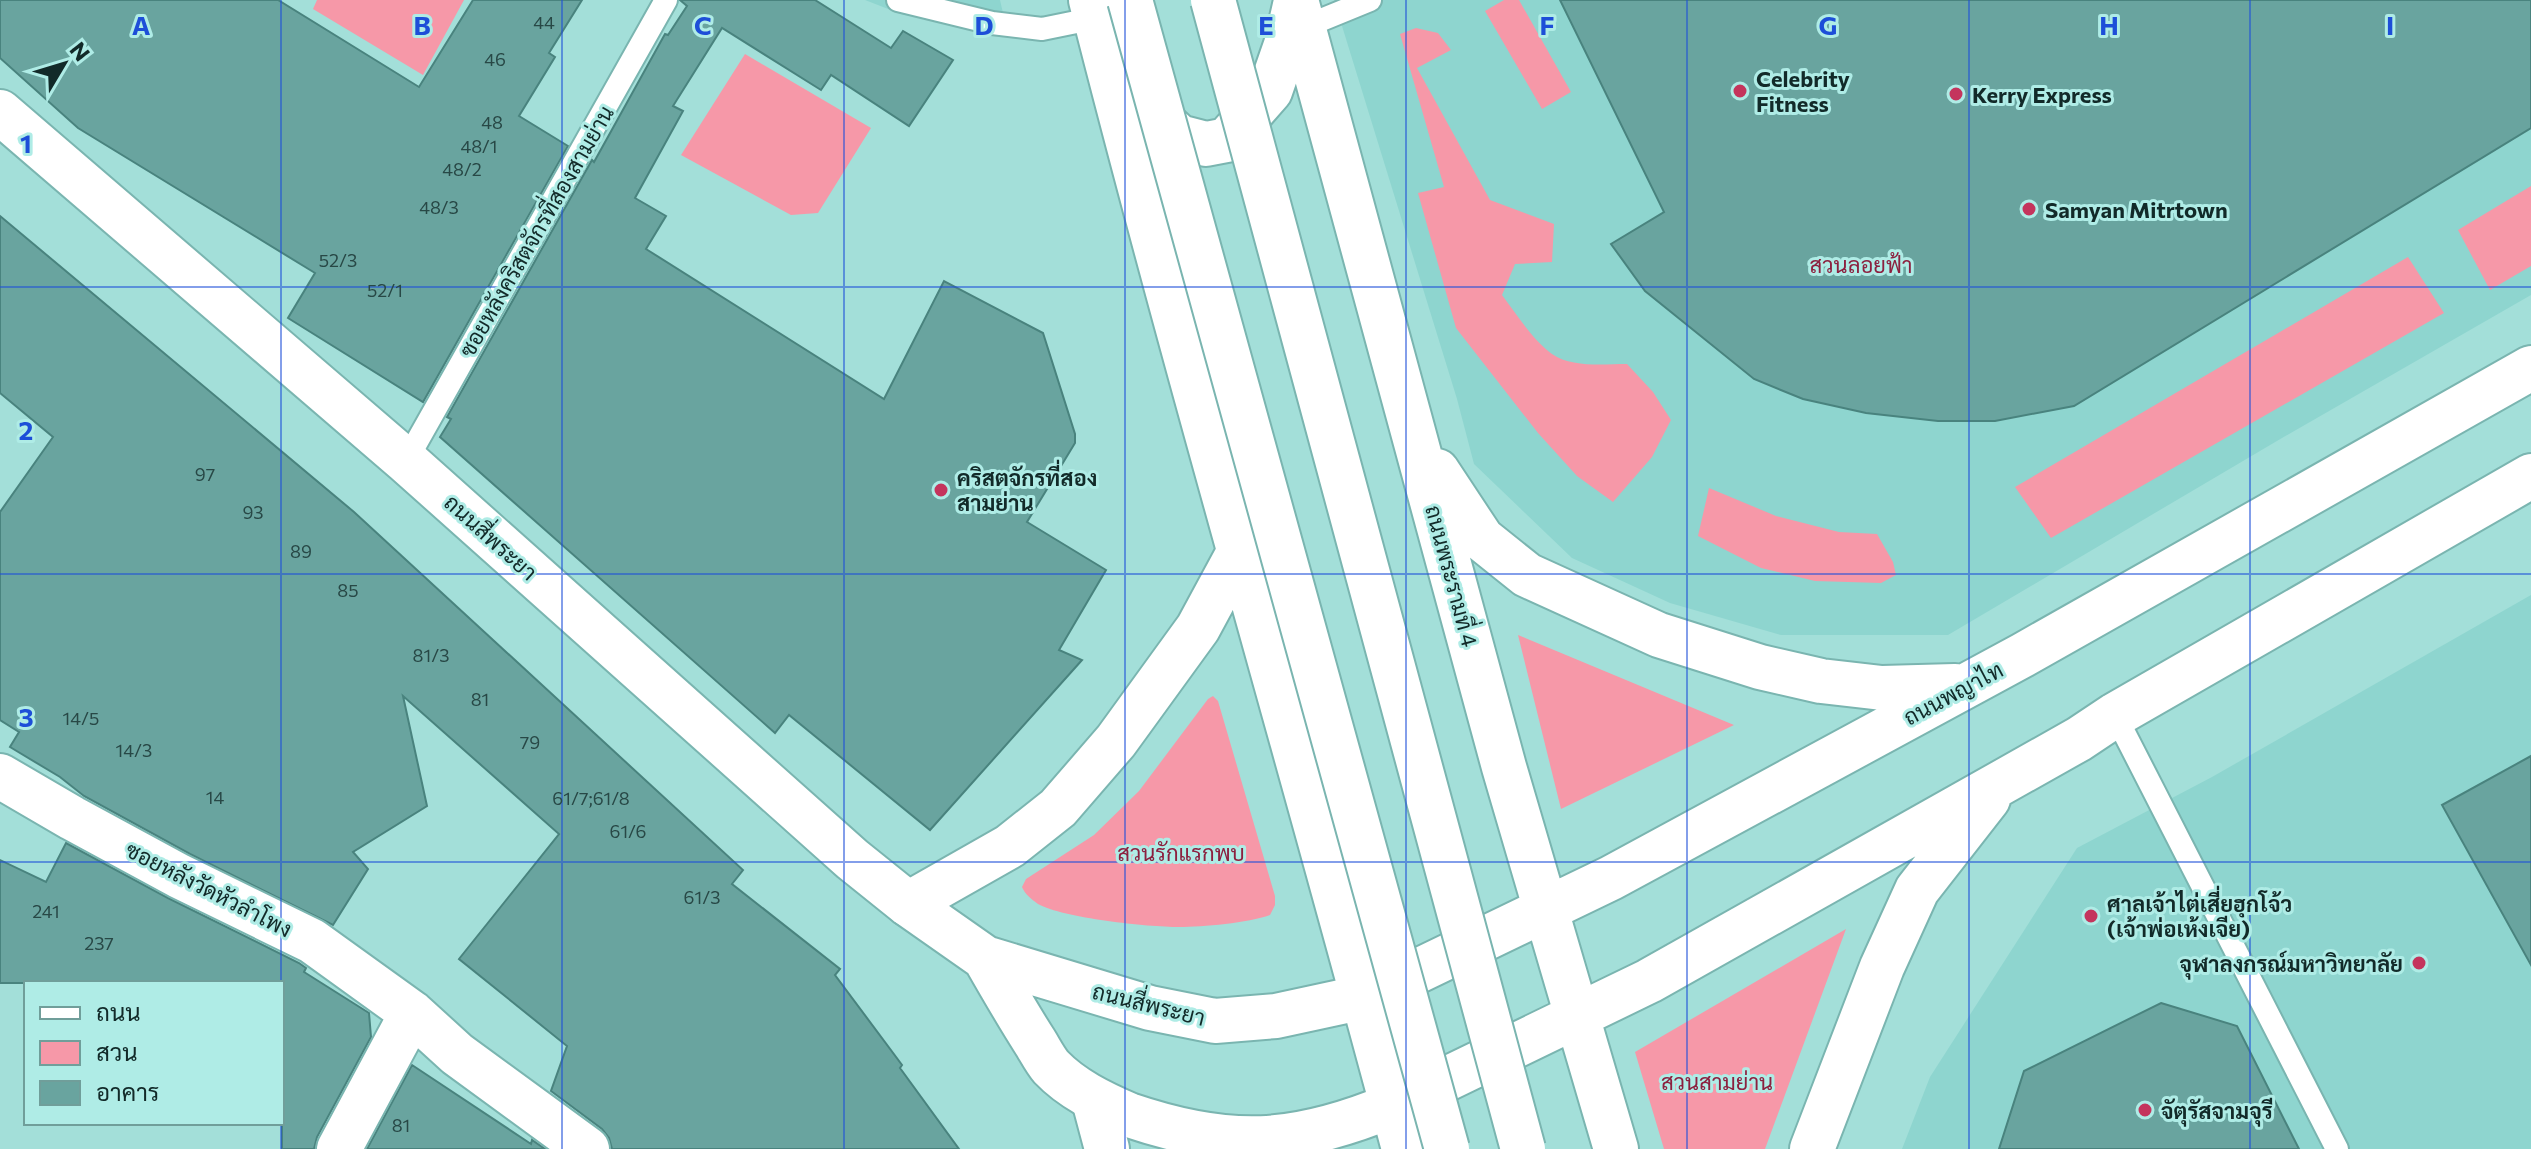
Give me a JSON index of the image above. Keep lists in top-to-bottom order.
{
  "streets": {
    "main road": [
      "ถนนสี่พระยา",
      "ถนนพระรามที่ 4",
      "ถนนพญาไท",
      "ซอยหลังวัดหัวลำโพง"
    ],
    "lane": ["ซอยหลังคริสตจักรที่สองสามย่าน"]
  },
  "crossings": [
    ["ซอยหลังคริสตจักรที่สองสามย่าน", "ถนนสี่พระยา"],
    ["ถนนสี่พระยา", "ถนนพญาไท"],
    ["ถนนพระรามที่ 4", "ถนนพญาไท"]
  ],
  "parks": ["สวนลอยฟ้า", "สวนรักแรกพบ", "สวนสามย่าน"],
  "places": [
    "Celebrity Fitness",
    "Kerry Express",
    "Samyan Mitrtown",
    "คริสตจักรที่สอง สามย่าน",
    "ศาลเจ้าไต่เสี่ยฮุกโจ้ว (เจ้าพ่อเห้งเจีย)",
    "จุฬาลงกรณ์มหาวิทยาลัย",
    "จัตุรัสจามจุรี"
  ],
  "house_numbers": [
    "44",
    "46",
    "48",
    "48/1",
    "48/2",
    "48/3",
    "52/3",
    "52/1",
    "97",
    "93",
    "89",
    "85",
    "81/3",
    "81",
    "14/5",
    "79",
    "14/3",
    "14",
    "61/7;61/8",
    "61/6",
    "61/3",
    "241",
    "237",
    "81"
  ],
  "legend": ["ถนน", "สวน", "อาคาร"],
  "north": "top right",
  "grid": {
    "columns": [
      "A",
      "B",
      "C",
      "D",
      "E",
      "F",
      "G",
      "H",
      "I"
    ],
    "rows": ["1", "2", "3"]
  }
}
